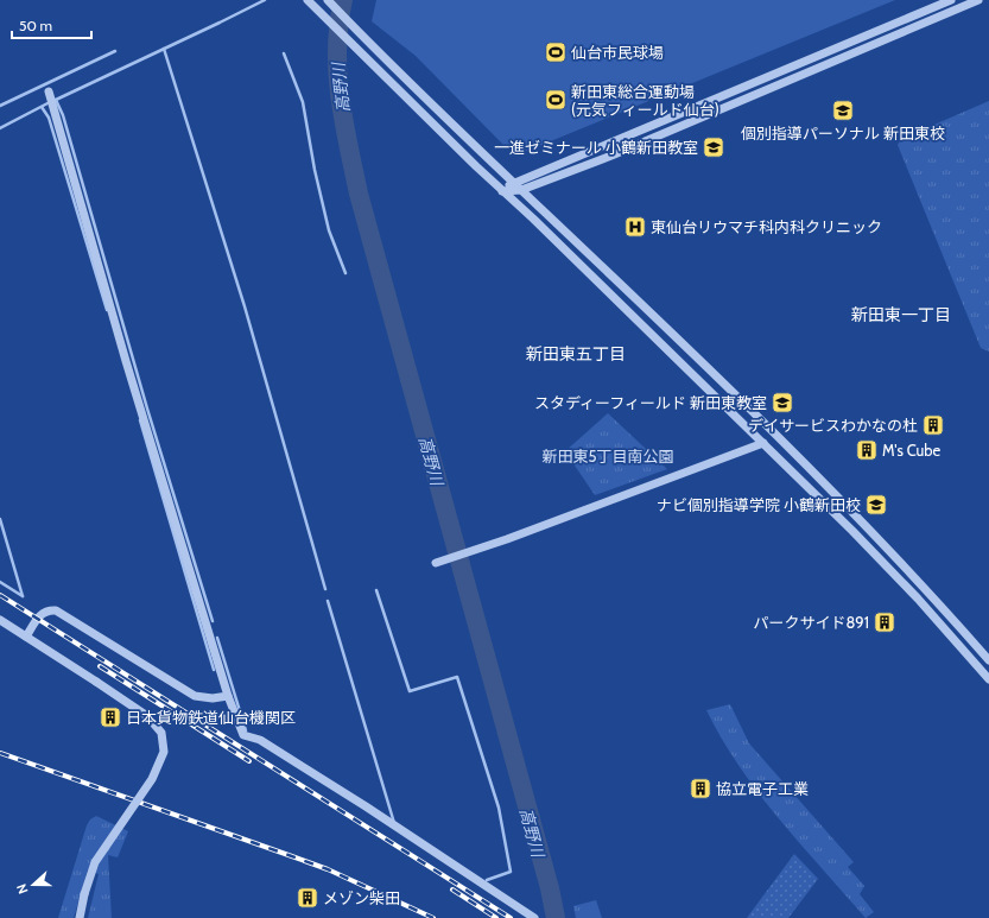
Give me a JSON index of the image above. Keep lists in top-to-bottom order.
{
  "districts": ["新田東一丁目", "新田東五丁目"],
  "water": ["高野川"],
  "parks": ["新田東5丁目南公園"],
  "places": {
    "sports": ["仙台市民球場", "新田東総合運動場 (元気フィールド仙台)"],
    "school or university": [
      "個別指導パーソナル 新田東校",
      "一進ゼミナール 小鶴新田教室",
      "スタディーフィールド 新田東教室",
      "ナビ個別指導学院 小鶴新田校"
    ],
    "hospital": ["東仙台リウマチ科内科クリニック"],
    "building": [
      "デイサービスわかなの杜",
      "M's Cube",
      "パークサイド891",
      "日本貨物鉄道仙台機関区",
      "協立電子工業",
      "メゾン柴田"
    ]
  },
  "scale_bar": "50 m",
  "north": "left"
}
